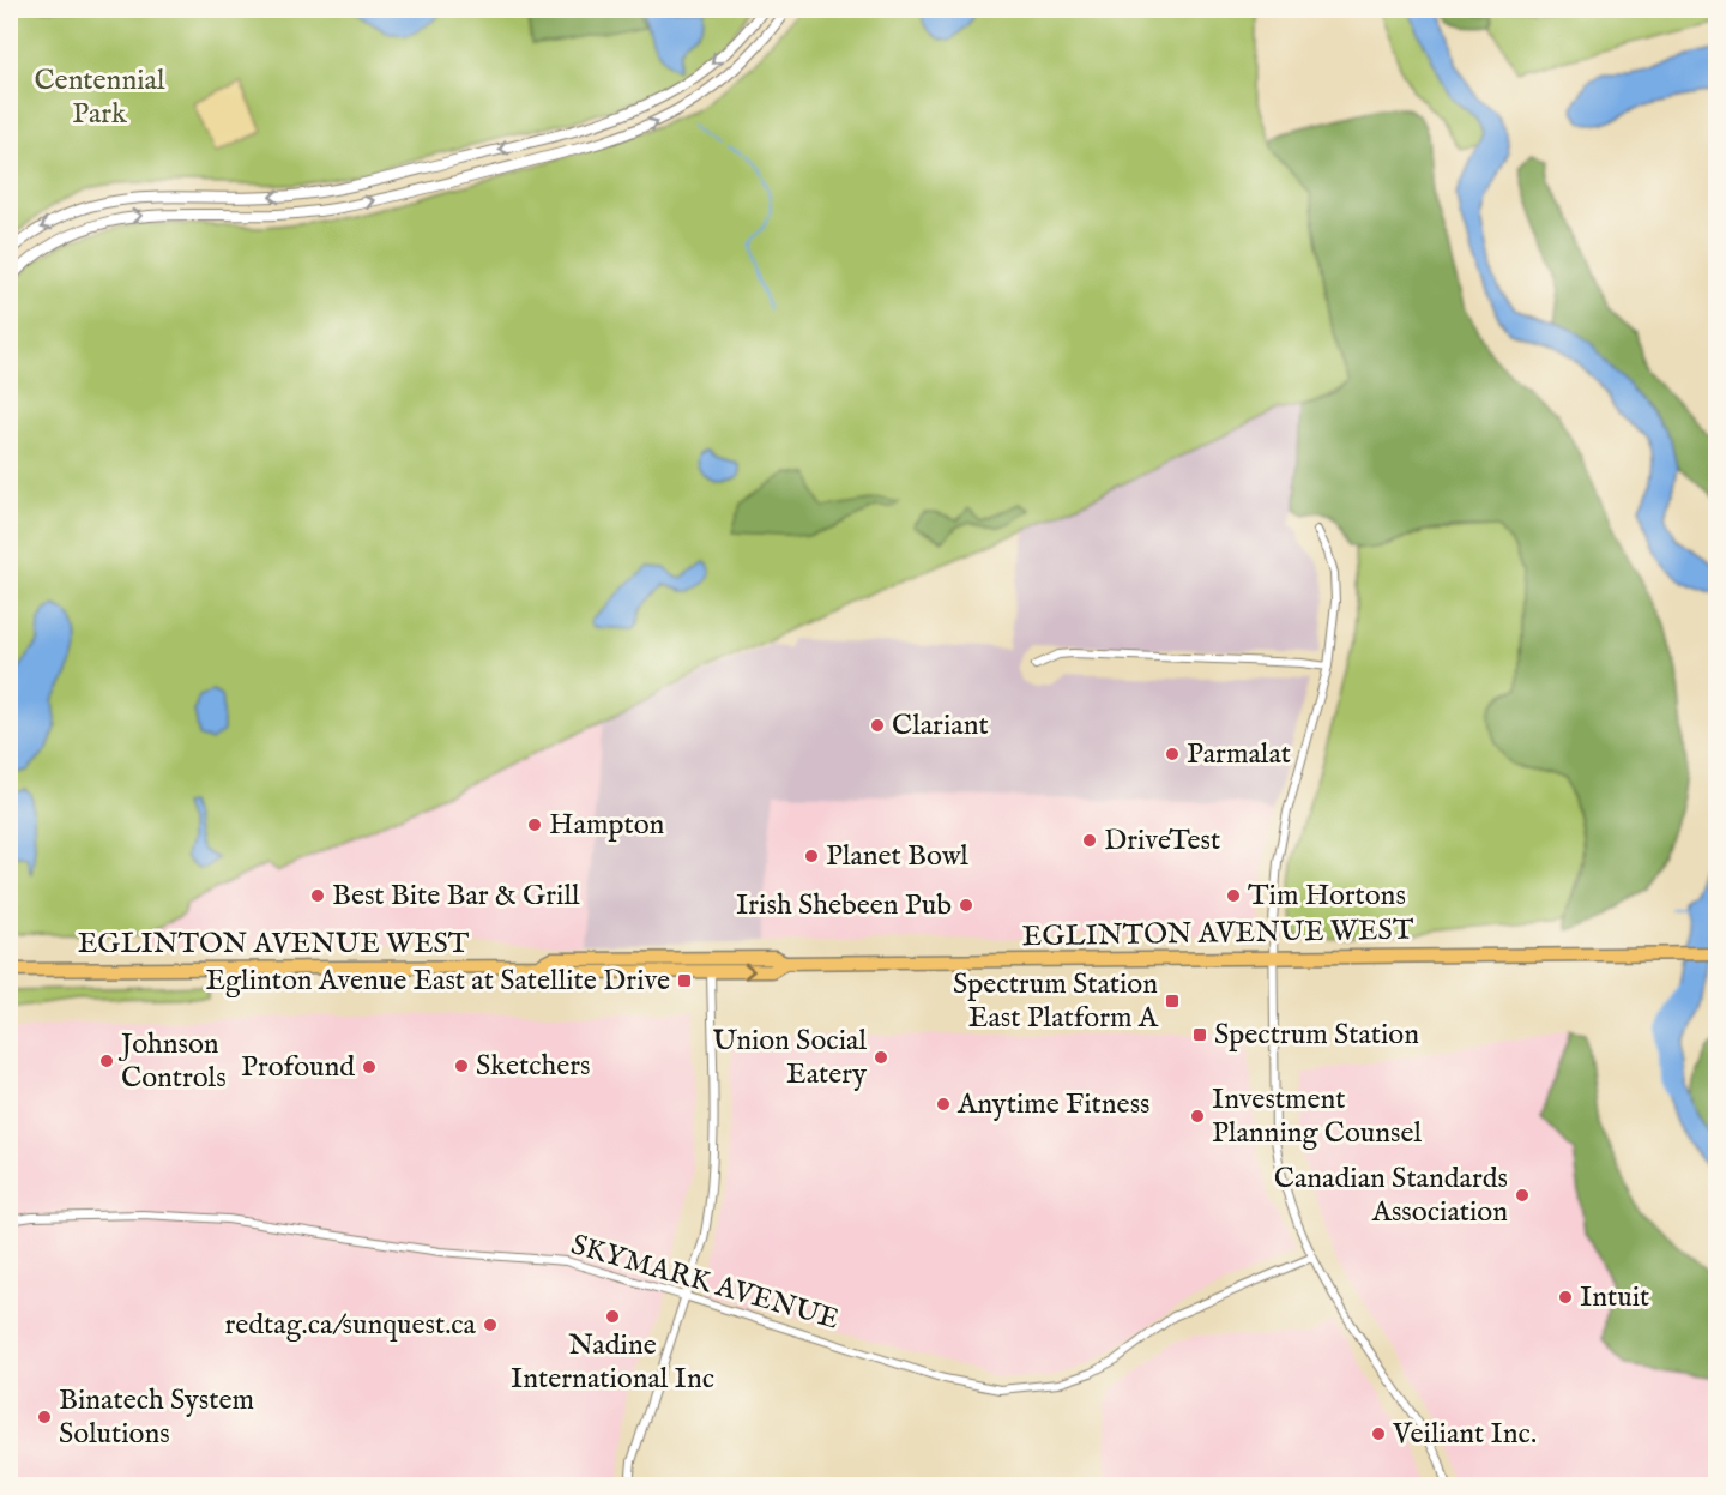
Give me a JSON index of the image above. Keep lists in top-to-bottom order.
{
  "streets": {
    "main road": ["EGLINTON AVENUE WEST"],
    "street": ["SKYMARK AVENUE"]
  },
  "parks": ["Centennial Park"],
  "places": {
    "other": [
      "Clariant",
      "Parmalat",
      "Hampton",
      "DriveTest",
      "Planet Bowl",
      "Best Bite Bar & Grill",
      "Tim Hortons",
      "Irish Shebeen Pub",
      "Union Social Eatery",
      "Johnson Controls",
      "Sketchers",
      "Profound",
      "Anytime Fitness",
      "Investment Planning Counsel",
      "Canadian Standards Association",
      "Intuit",
      "Nadine International Inc",
      "redtag.ca/sunquest.ca",
      "Binatech System Solutions",
      "Veiliant Inc."
    ],
    "transit": ["Eglinton Avenue East at Satellite Drive", "Spectrum Station East Platform A", "Spectrum Station"]
  }
}
